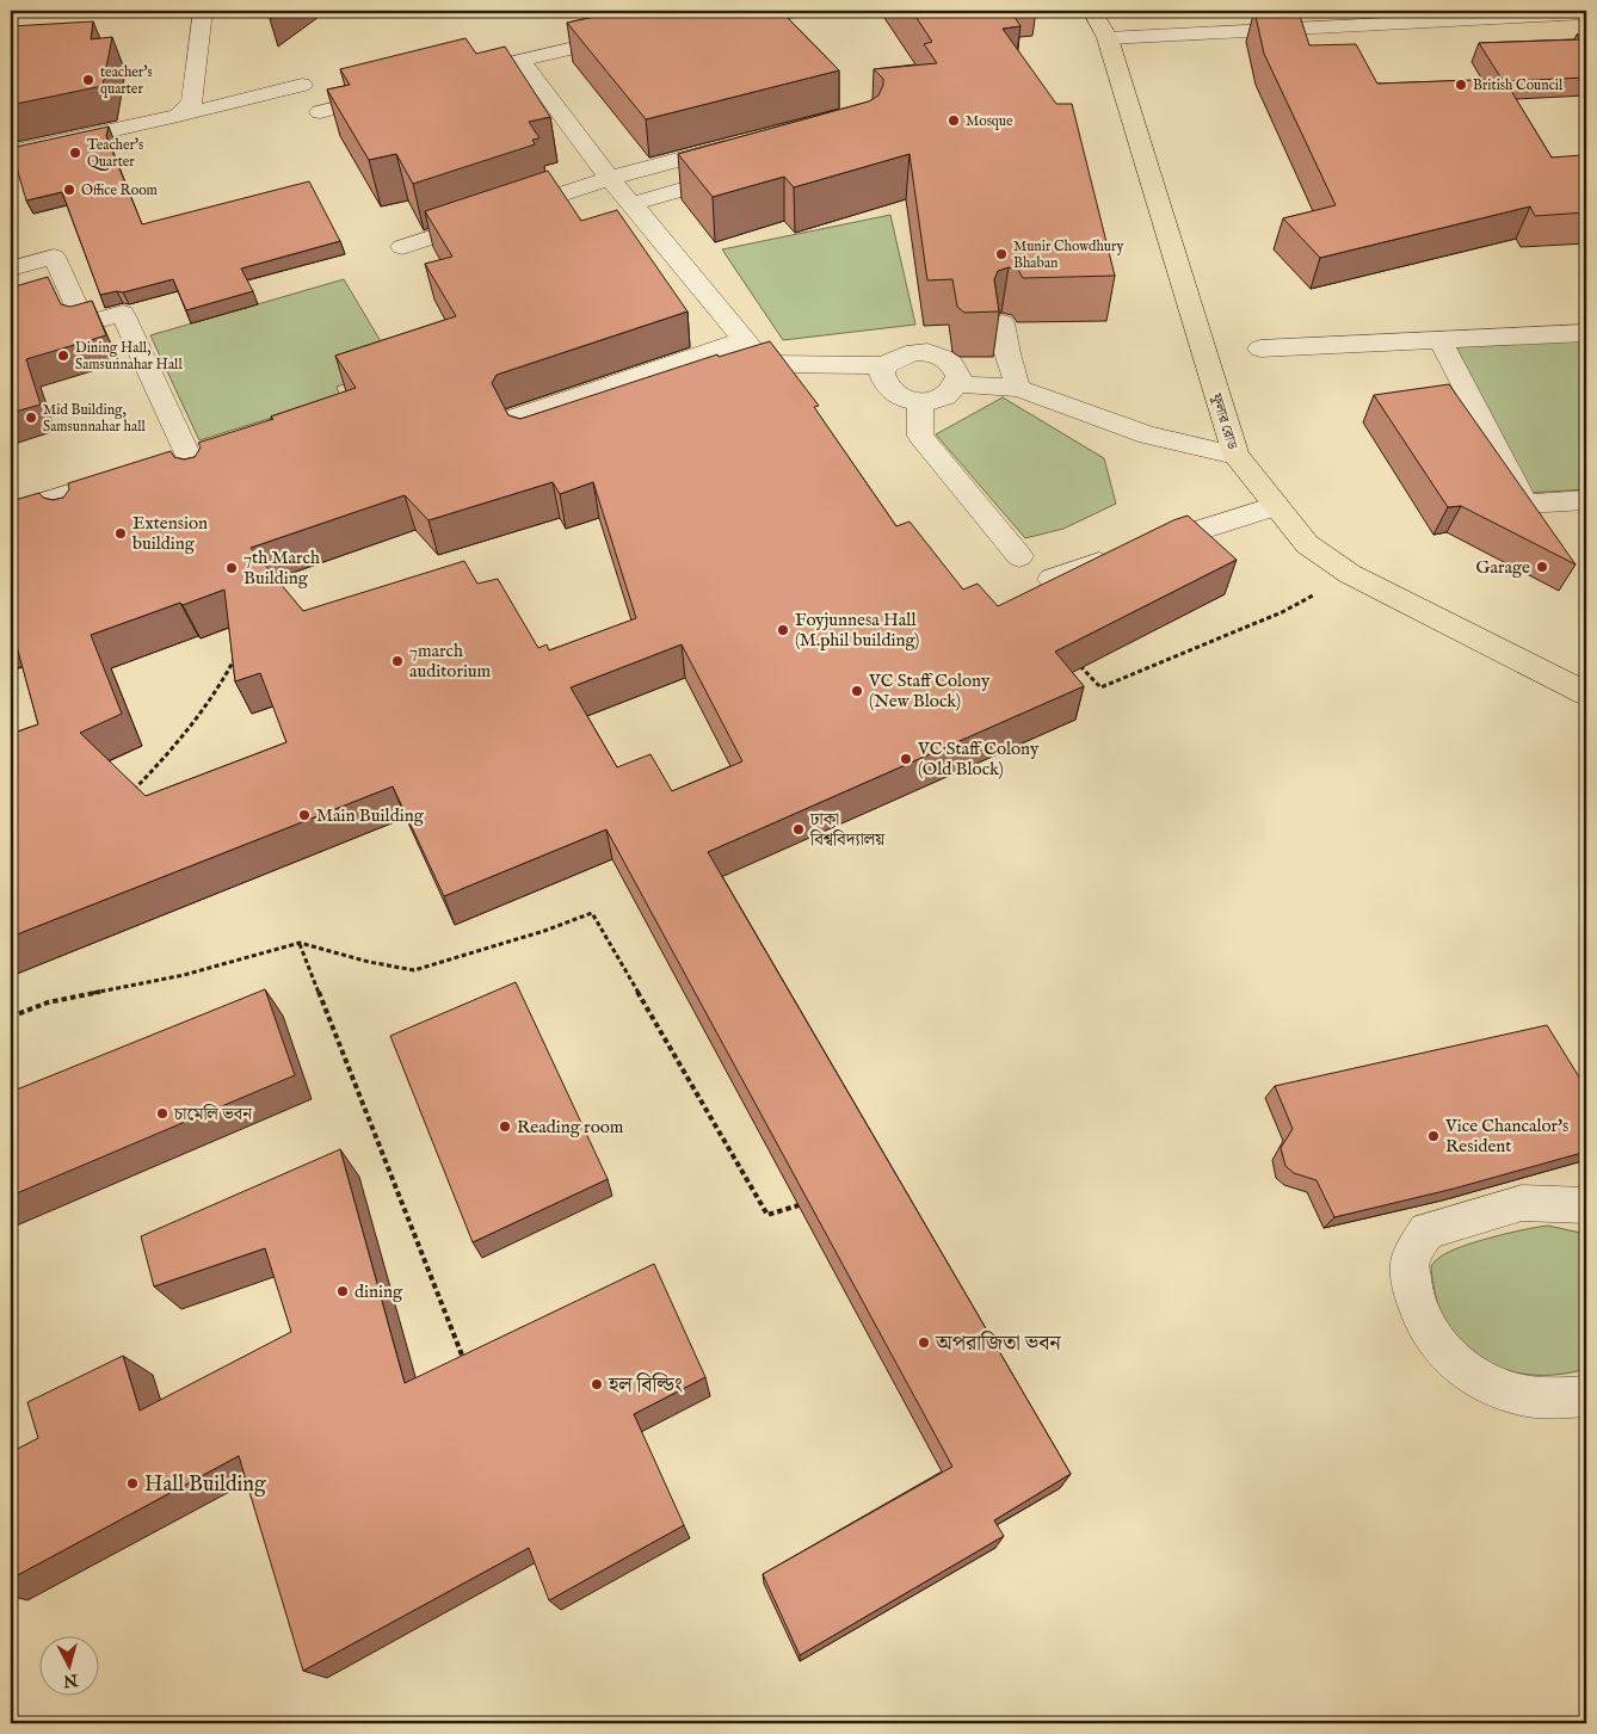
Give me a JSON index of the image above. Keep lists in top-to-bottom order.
{
  "streets": {
    "main road": ["ফুলার রোড"]
  },
  "places": [
    "teacher's quarter",
    "British Council",
    "Mosque",
    "Teacher's Quarter",
    "Office Room",
    "Munir Chowdhury Bhaban",
    "Dining Hall, Samsunnahar Hall",
    "Mid Building, Samsunnahar hall",
    "Extension building",
    "Garage",
    "7th March Building",
    "Foyjunnesa Hall (M.phil building)",
    "7march auditorium",
    "VC Staff Colony (New Block)",
    "VC Staff Colony (Old Block)",
    "Main Building",
    "ঢাকা বিশ্ববিদ্যালয়",
    "চামেলি ভবন",
    "Reading room",
    "Vice Chancalor's Resident",
    "dining",
    "অপরাজিতা ভবন",
    "হল বিল্ডিং",
    "Hall Building"
  ],
  "north": "bottom"
}
